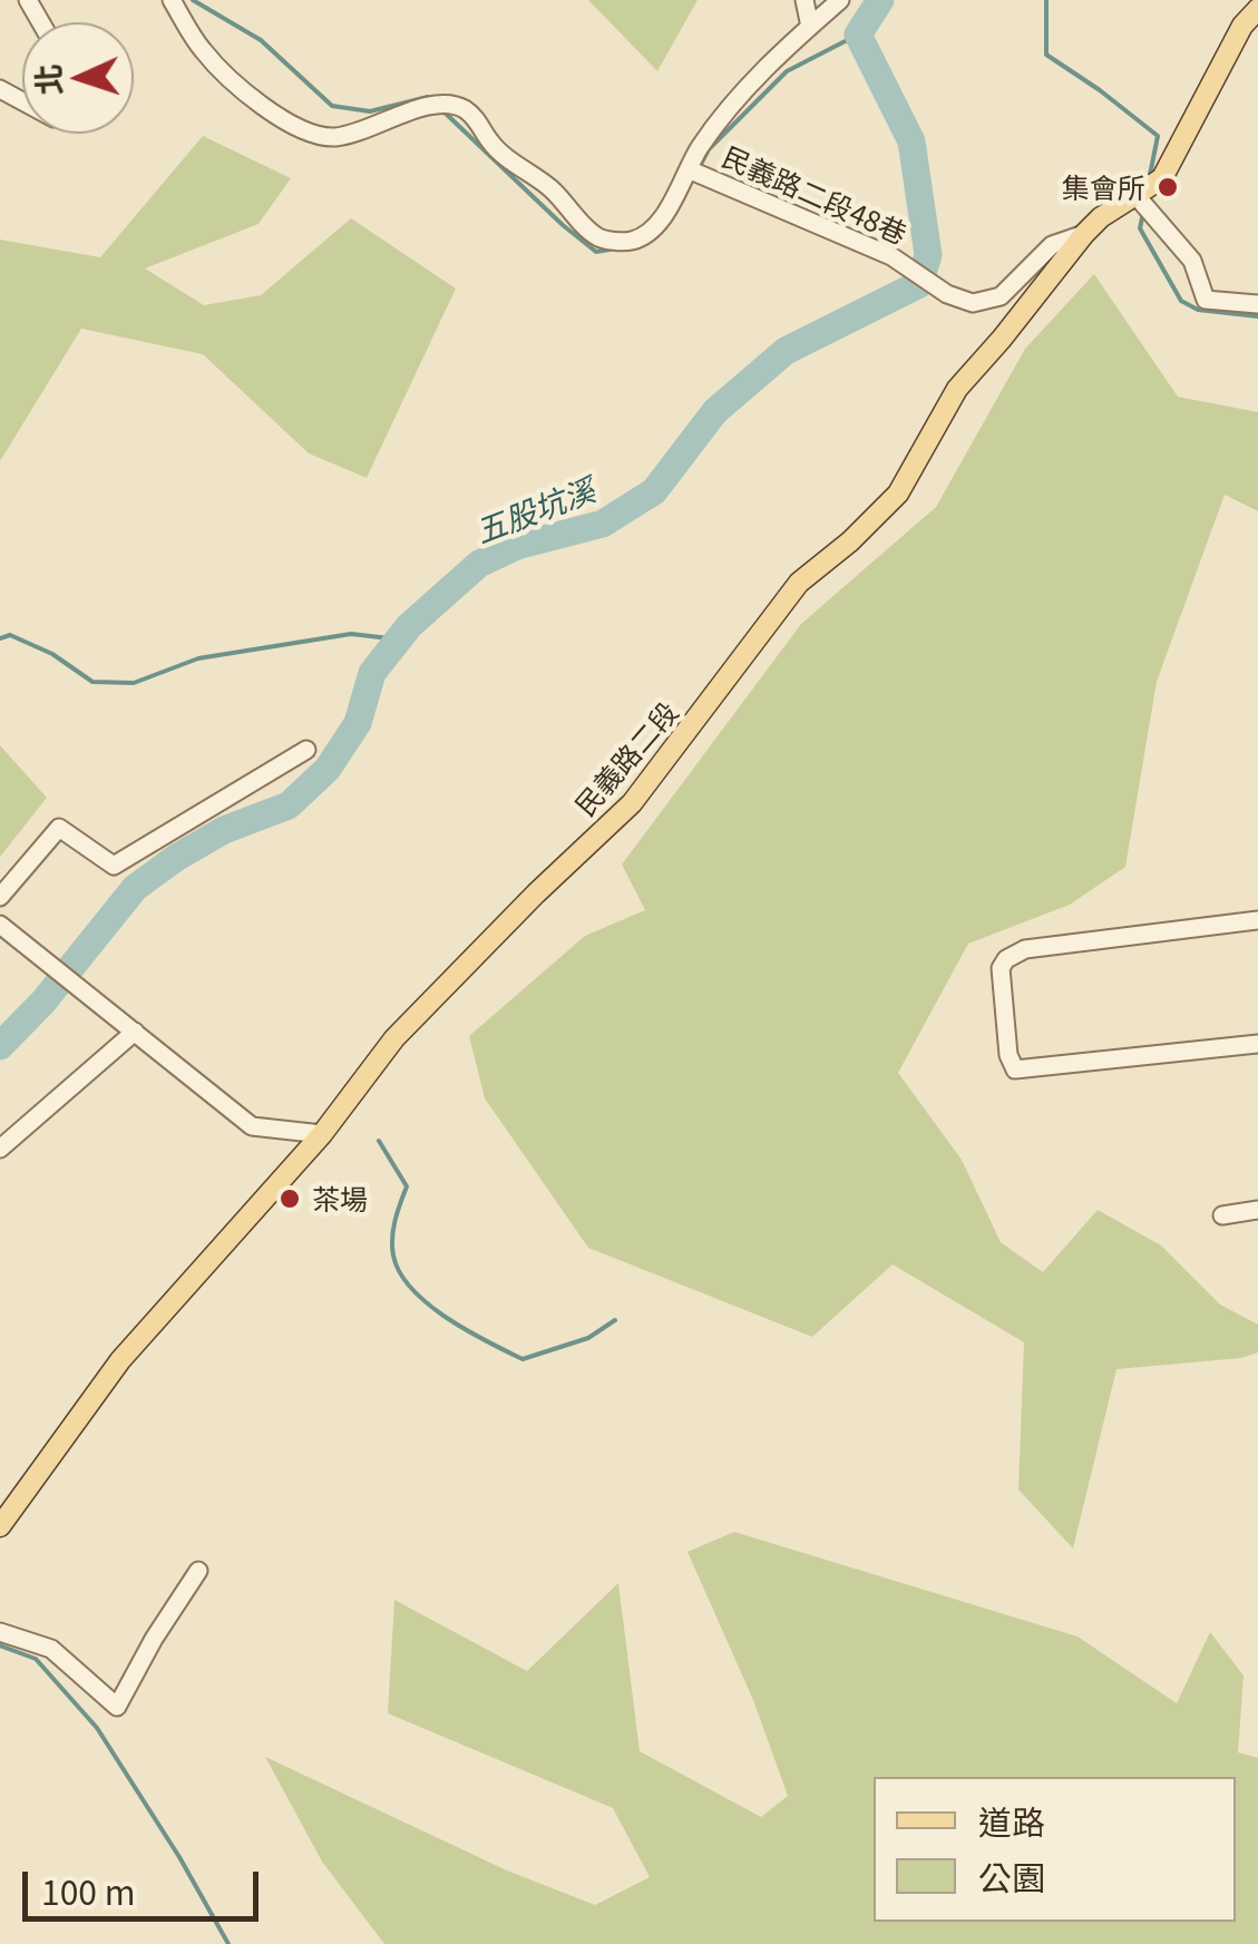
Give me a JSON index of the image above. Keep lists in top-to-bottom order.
{
  "streets": {
    "main road": ["民義路二段"],
    "street": ["民義路二段48巷"]
  },
  "crossings": [
    ["民義路二段48巷", "民義路二段"]
  ],
  "water": ["五股坑溪"],
  "places": ["集會所", "茶場"],
  "legend": ["道路", "公園"],
  "scale_bar": "100 m",
  "north": "left"
}
